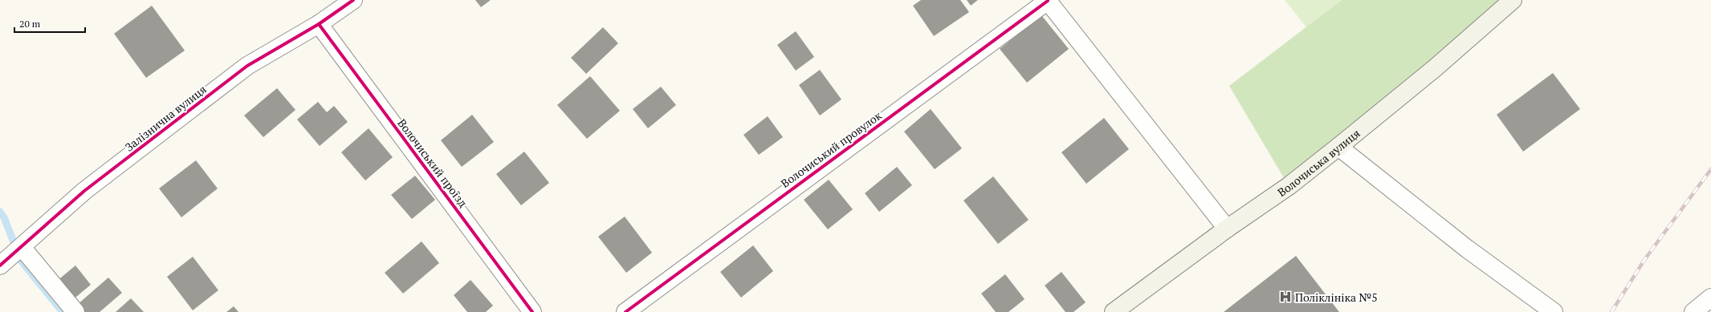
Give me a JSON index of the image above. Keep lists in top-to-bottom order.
{
  "streets": {
    "main road": ["Волочиська вулиця"],
    "street": ["Залізнична вулиця", "Волочиський провулок", "Волочиський проїзд"]
  },
  "crossings": [
    ["Залізнична вулиця", "Волочиський проїзд"]
  ],
  "places": {
    "hospital": ["Поліклініка №5"]
  },
  "scale_bar": "20 m"
}
